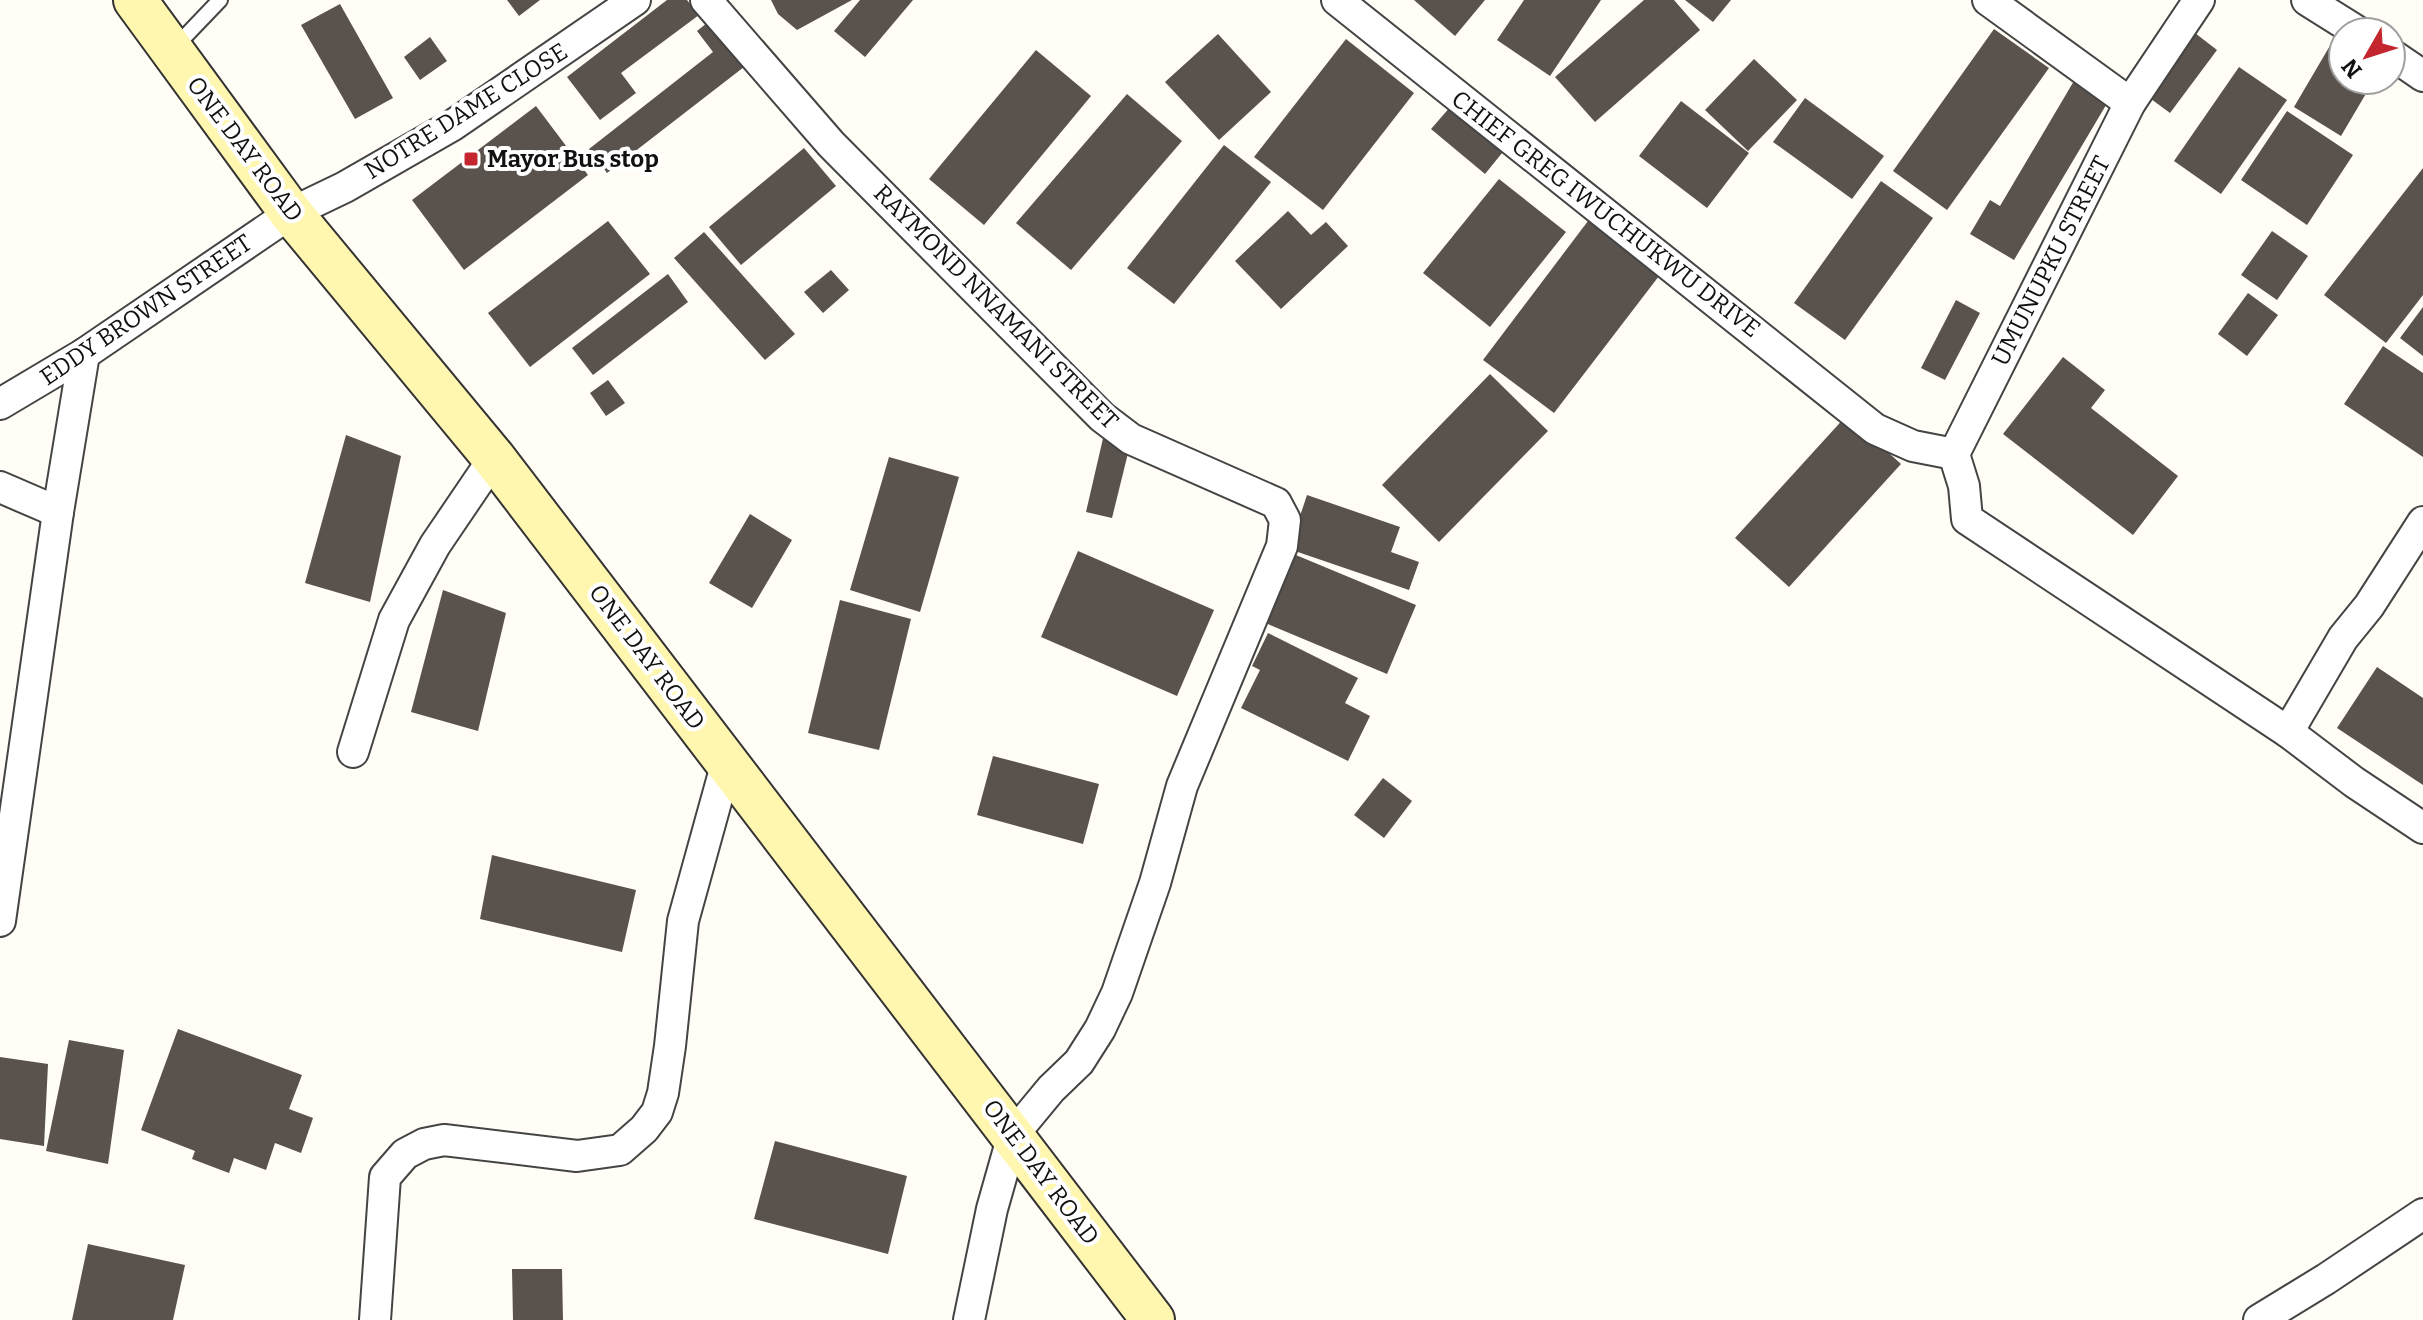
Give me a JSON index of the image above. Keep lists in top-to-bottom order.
{
  "streets": {
    "main road": ["ONE DAY ROAD"],
    "street": [
      "NOTRE DAME CLOSE",
      "CHIEF GREG IWUCHUKWU DRIVE",
      "UMUNUPKU STREET",
      "RAYMOND NNAMANI STREET",
      "EDDY BROWN STREET"
    ]
  },
  "crossings": [
    ["NOTRE DAME CLOSE", "ONE DAY ROAD"],
    ["NOTRE DAME CLOSE", "EDDY BROWN STREET"],
    ["ONE DAY ROAD", "RAYMOND NNAMANI STREET"],
    ["ONE DAY ROAD", "EDDY BROWN STREET"],
    ["CHIEF GREG IWUCHUKWU DRIVE", "UMUNUPKU STREET"]
  ],
  "places": {
    "transit": ["Mayor Bus stop"]
  },
  "north": "bottom left"
}
